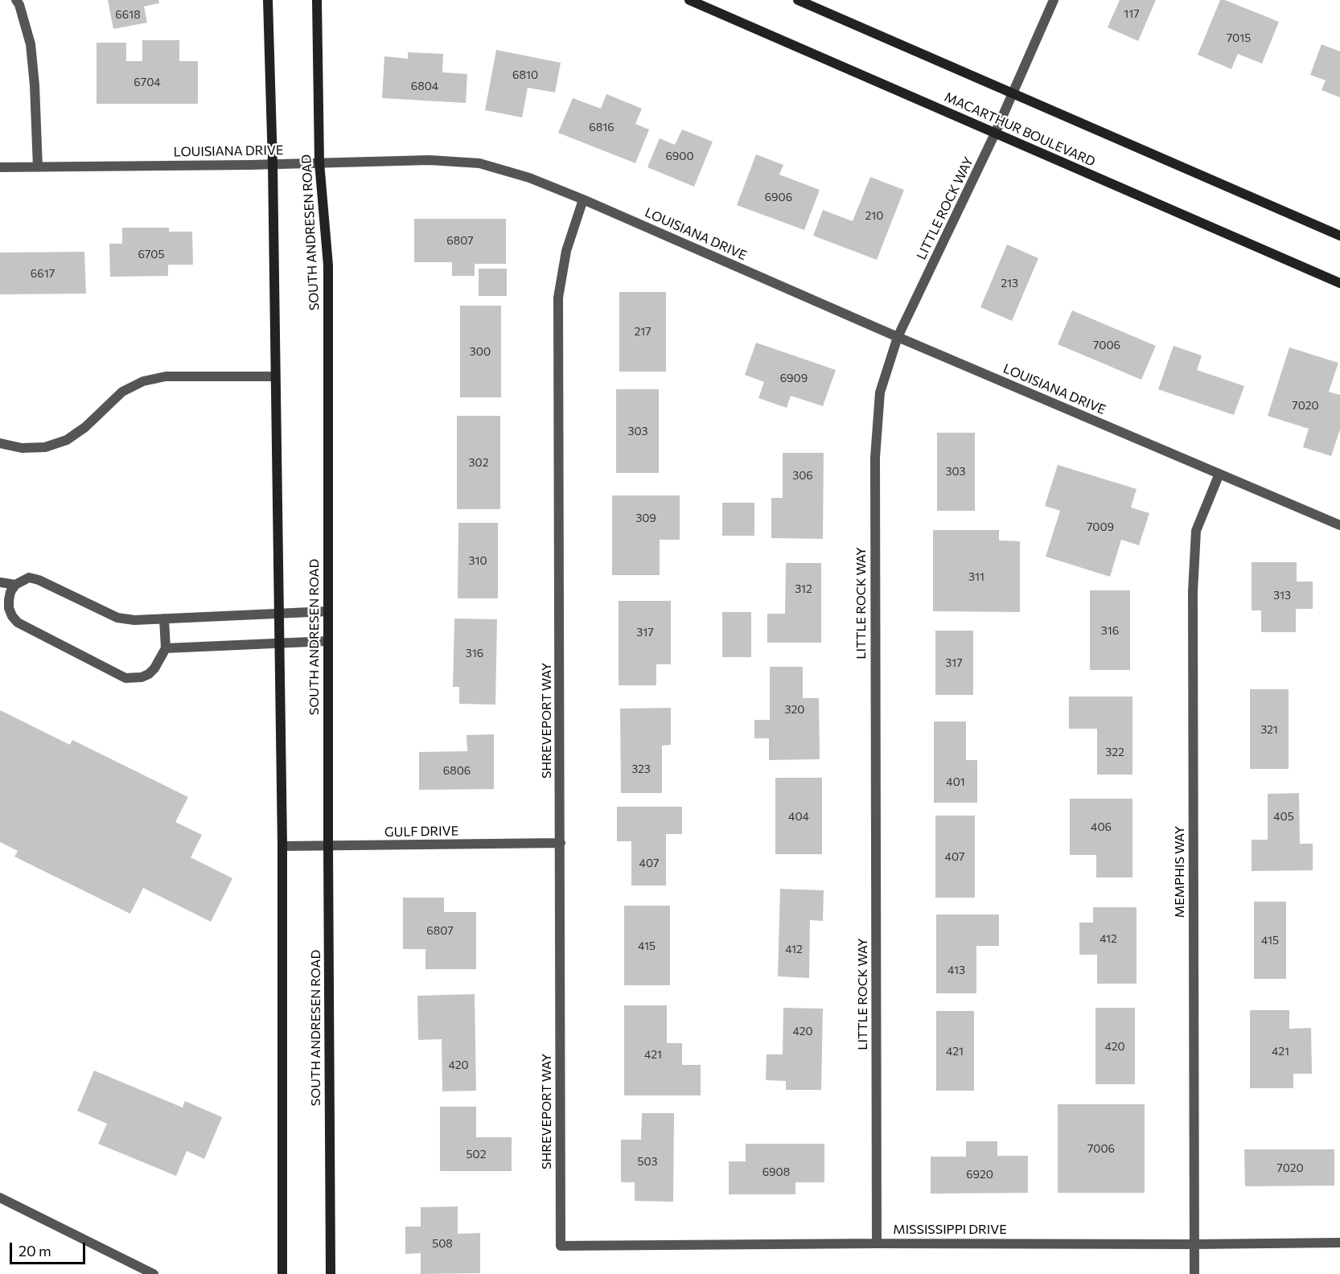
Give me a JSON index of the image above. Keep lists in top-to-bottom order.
{
  "streets": {
    "street": [
      "MACARTHUR BOULEVARD",
      "LOUISIANA DRIVE",
      "LITTLE ROCK WAY",
      "SOUTH ANDRESEN ROAD",
      "SHREVEPORT WAY",
      "GULF DRIVE",
      "MEMPHIS WAY",
      "MISSISSIPPI DRIVE"
    ]
  },
  "crossings": [
    ["MACARTHUR BOULEVARD", "LITTLE ROCK WAY"],
    ["LOUISIANA DRIVE", "LITTLE ROCK WAY"],
    ["LOUISIANA DRIVE", "SOUTH ANDRESEN ROAD"],
    ["LOUISIANA DRIVE", "SHREVEPORT WAY"],
    ["LOUISIANA DRIVE", "MEMPHIS WAY"],
    ["LITTLE ROCK WAY", "MISSISSIPPI DRIVE"],
    ["SOUTH ANDRESEN ROAD", "GULF DRIVE"],
    ["SHREVEPORT WAY", "GULF DRIVE"],
    ["SHREVEPORT WAY", "MISSISSIPPI DRIVE"],
    ["MEMPHIS WAY", "MISSISSIPPI DRIVE"]
  ],
  "house_numbers": [
    "117",
    "6618",
    "7015",
    "6810",
    "6704",
    "6804",
    "6816",
    "6900",
    "6906",
    "210",
    "6807",
    "6705",
    "6617",
    "213",
    "217",
    "7006",
    "300",
    "6909",
    "7020",
    "303",
    "302",
    "303",
    "306",
    "309",
    "7009",
    "310",
    "311",
    "312",
    "313",
    "316",
    "317",
    "316",
    "317",
    "320",
    "321",
    "322",
    "323",
    "6806",
    "401",
    "404",
    "405",
    "406",
    "407",
    "407",
    "6807",
    "412",
    "415",
    "415",
    "412",
    "413",
    "420",
    "420",
    "421",
    "421",
    "421",
    "420",
    "7006",
    "502",
    "503",
    "7020",
    "6908",
    "6920",
    "508"
  ],
  "scale_bar": "20 m"
}
